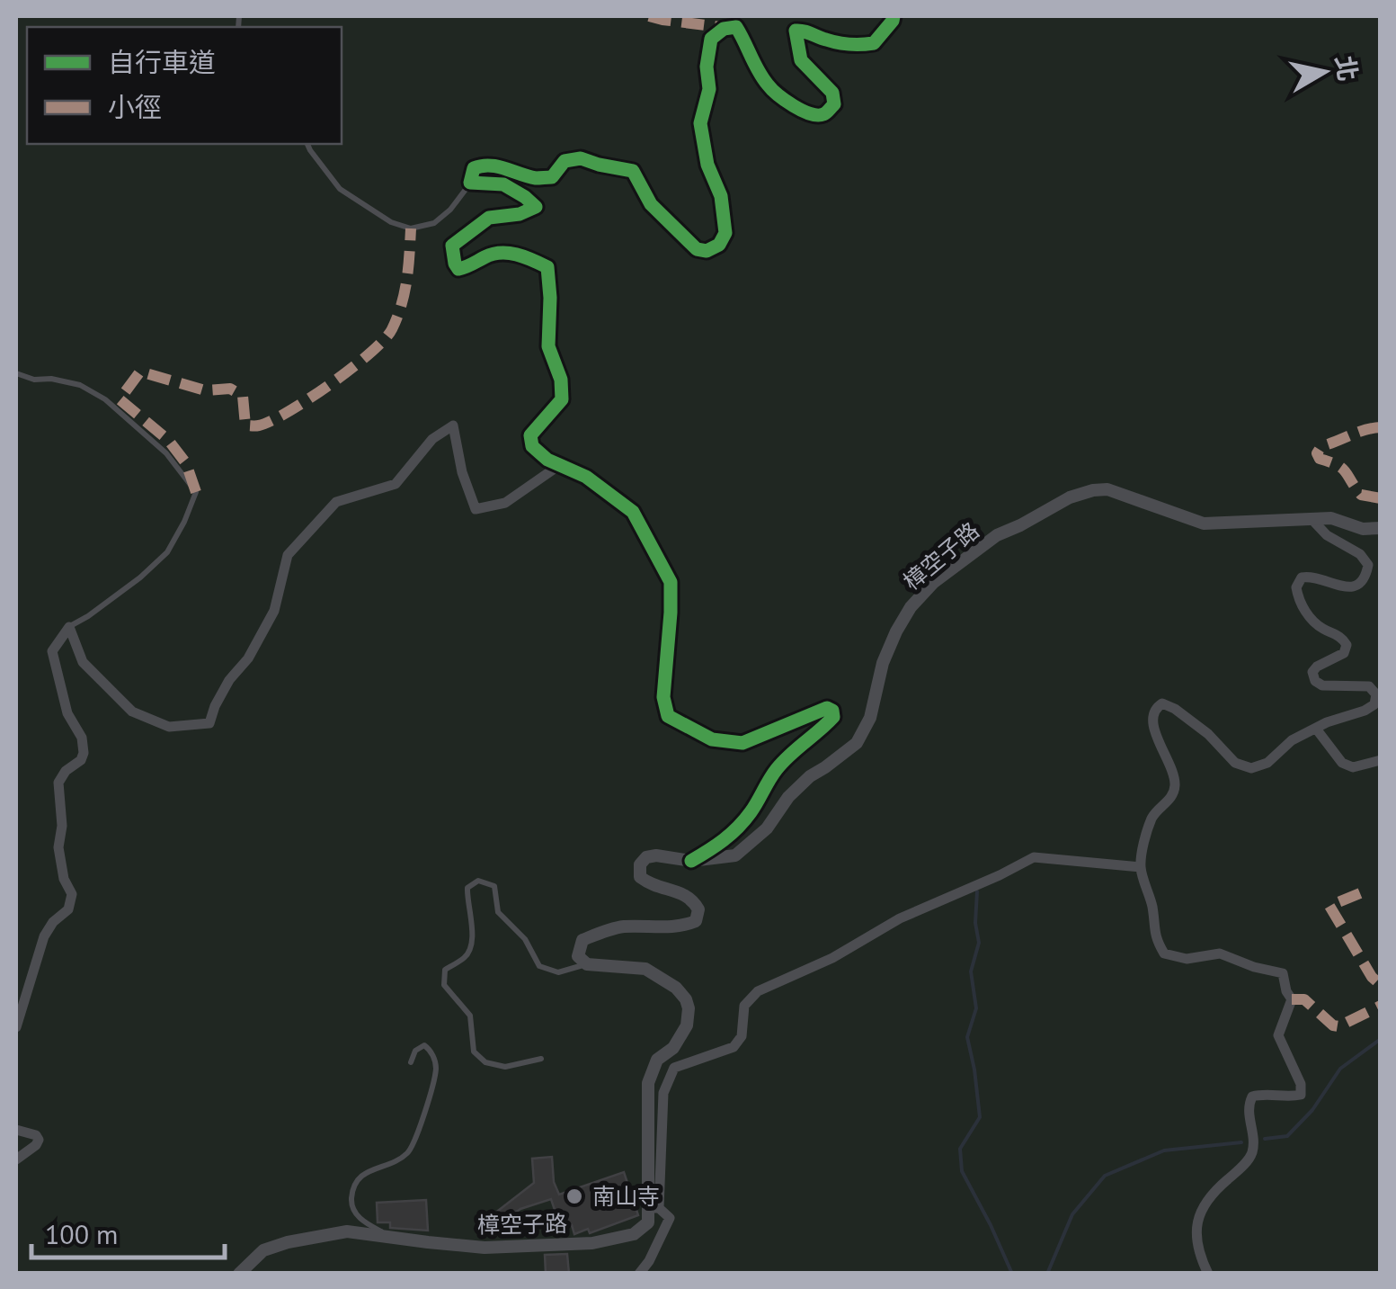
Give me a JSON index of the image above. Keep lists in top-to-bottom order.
{
  "streets": {
    "street": ["樟空子路"]
  },
  "places": ["南山寺"],
  "legend": ["自行車道", "小徑"],
  "scale_bar": "100 m",
  "north": "right"
}
